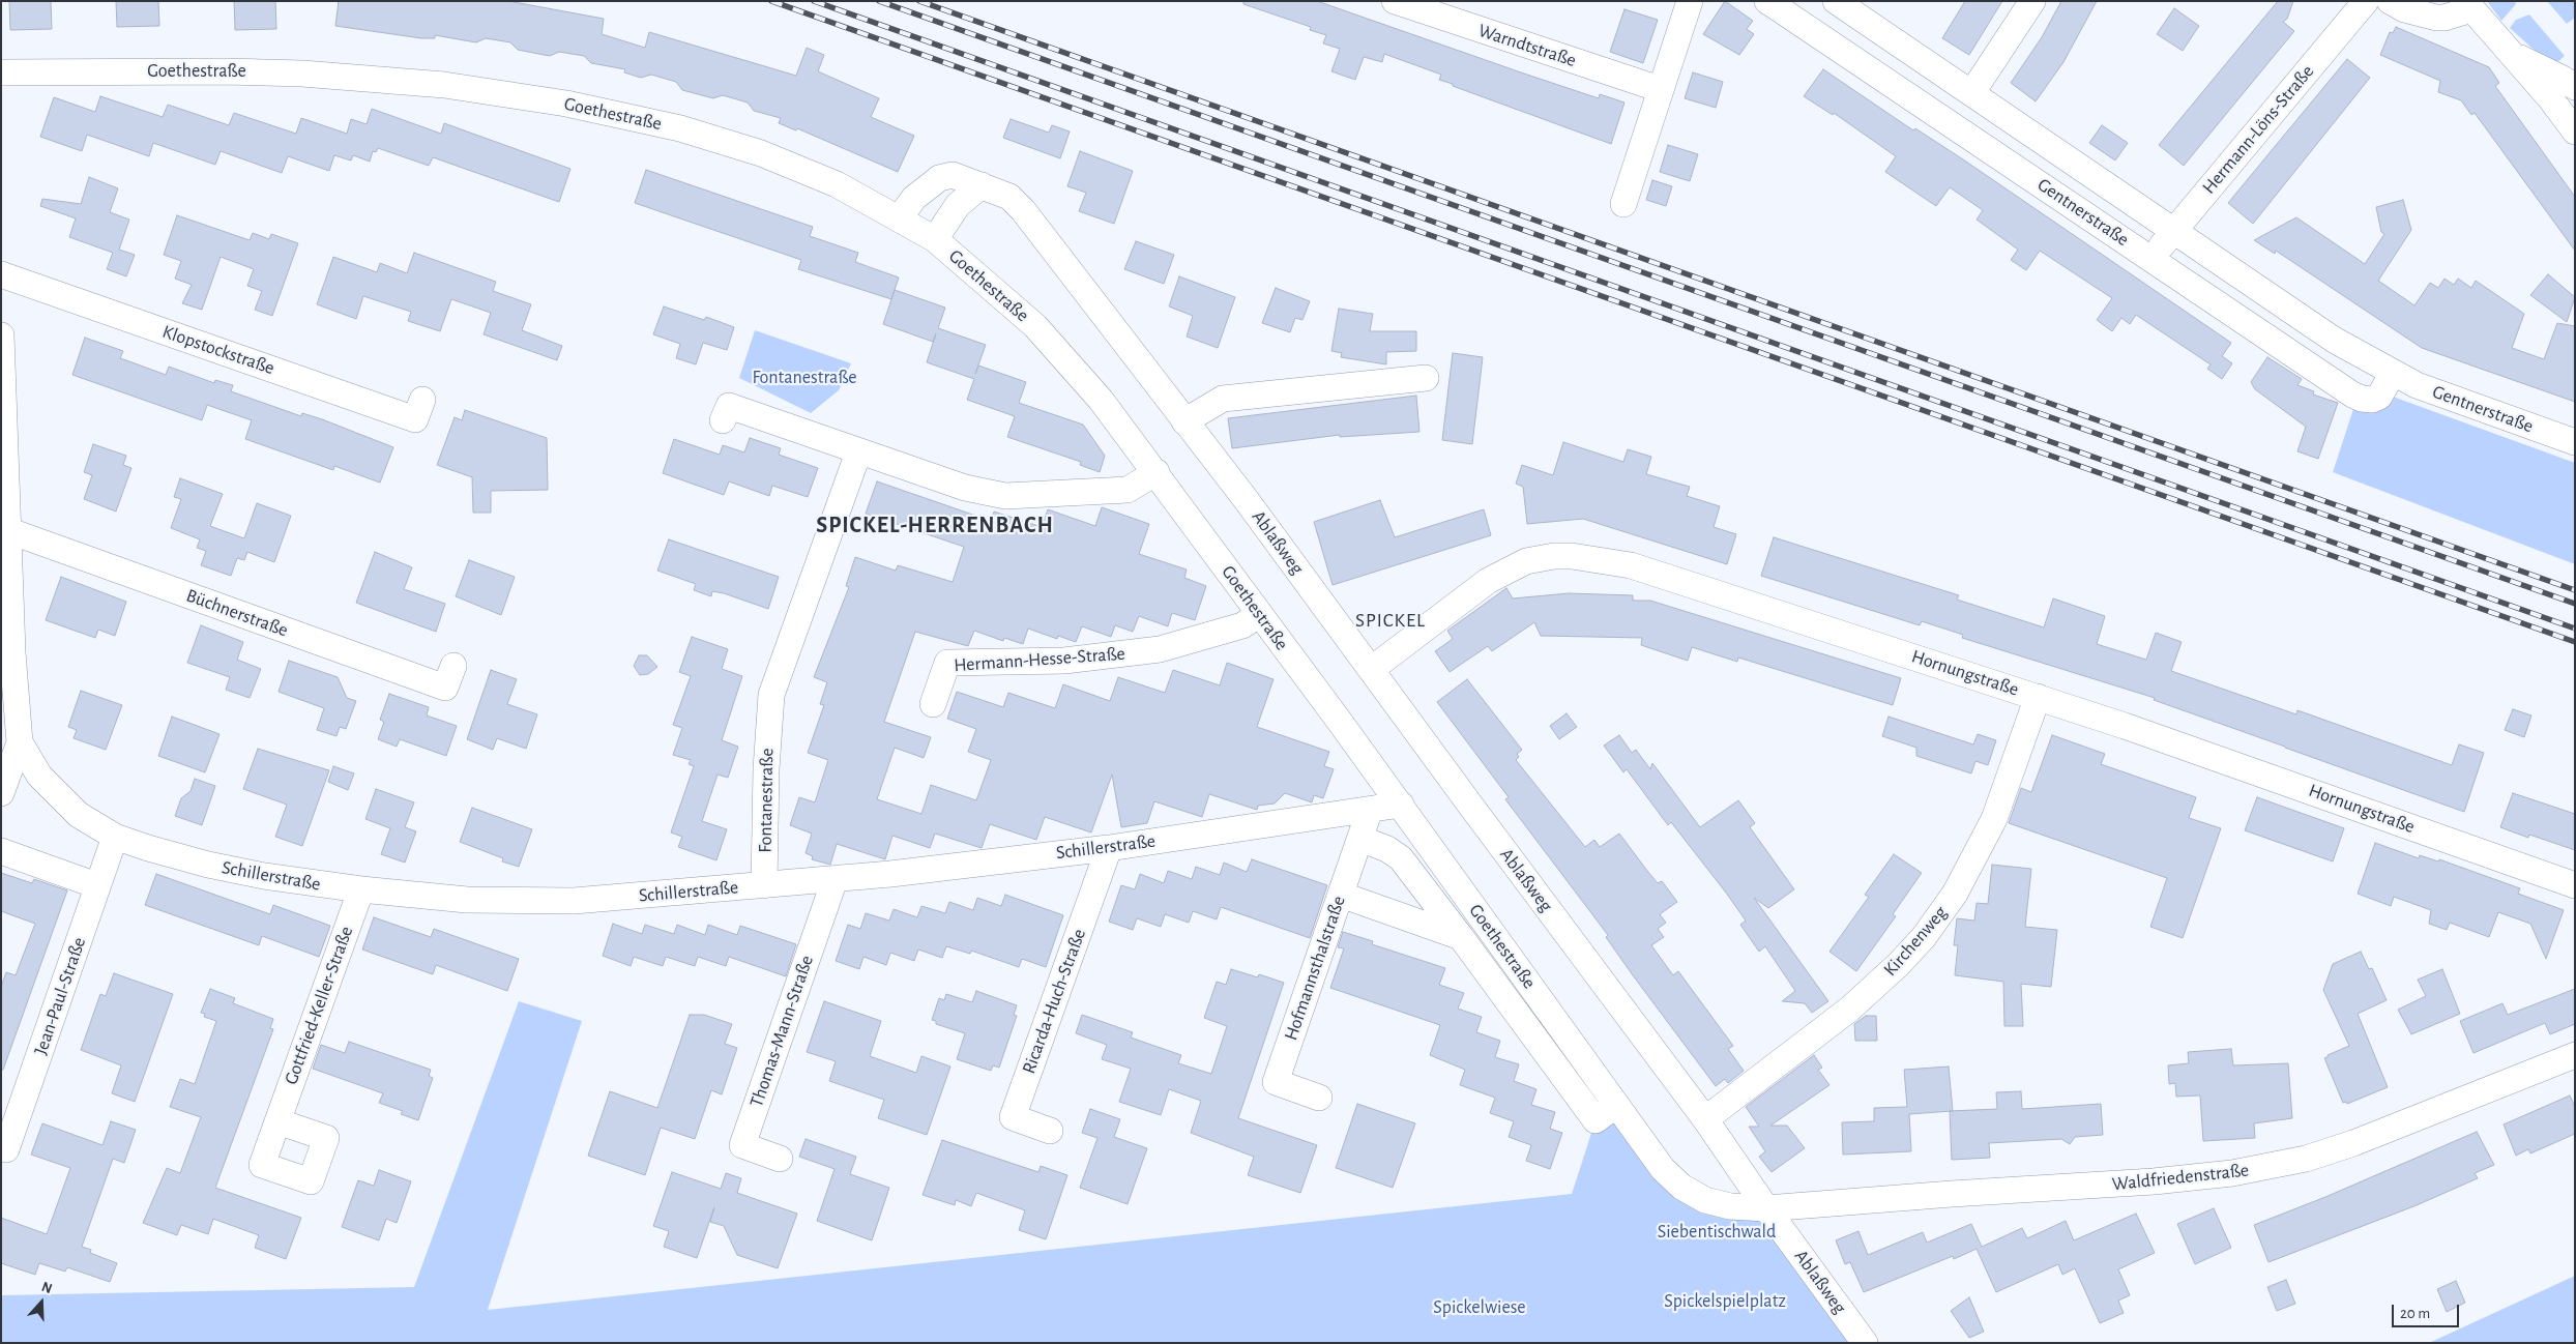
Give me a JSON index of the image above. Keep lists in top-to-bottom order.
{
  "streets": {
    "street": [
      "Warndtstraße",
      "Goethestraße",
      "Hermann-Löns-Straße",
      "Gentnerstraße",
      "Klopstockstraße",
      "Ablaßweg",
      "Büchnerstraße",
      "Hermann-Hesse-Straße",
      "Hornungstraße",
      "Fontanestraße",
      "Schillerstraße",
      "Kirchenweg",
      "Hofmannsthalstraße",
      "Jean-Paul-Straße",
      "Ricarda-Huch-Straße",
      "Gottfried-Keller-Straße",
      "Thomas-Mann-Straße",
      "Waldfriedenstraße"
    ]
  },
  "crossings": [
    ["Goethestraße", "Ablaßweg"],
    ["Goethestraße", "Hermann-Hesse-Straße"],
    ["Goethestraße", "Schillerstraße"],
    ["Goethestraße", "Hofmannsthalstraße"],
    ["Goethestraße", "Waldfriedenstraße"],
    ["Hermann-Löns-Straße", "Gentnerstraße"],
    ["Ablaßweg", "Hornungstraße"],
    ["Ablaßweg", "Kirchenweg"],
    ["Ablaßweg", "Waldfriedenstraße"],
    ["Büchnerstraße", "Schillerstraße"],
    ["Hornungstraße", "Kirchenweg"],
    ["Fontanestraße", "Schillerstraße"],
    ["Schillerstraße", "Hofmannsthalstraße"],
    ["Schillerstraße", "Jean-Paul-Straße"],
    ["Schillerstraße", "Ricarda-Huch-Straße"],
    ["Schillerstraße", "Gottfried-Keller-Straße"],
    ["Schillerstraße", "Thomas-Mann-Straße"]
  ],
  "districts": ["SPICKEL-HERRENBACH", "SPICKEL"],
  "parks": [
    "Fontanestraße",
    "Siebentischwald",
    "Spickelspielplatz",
    "Spickelwiese"
  ],
  "scale_bar": "20 m",
  "north": "top"
}
